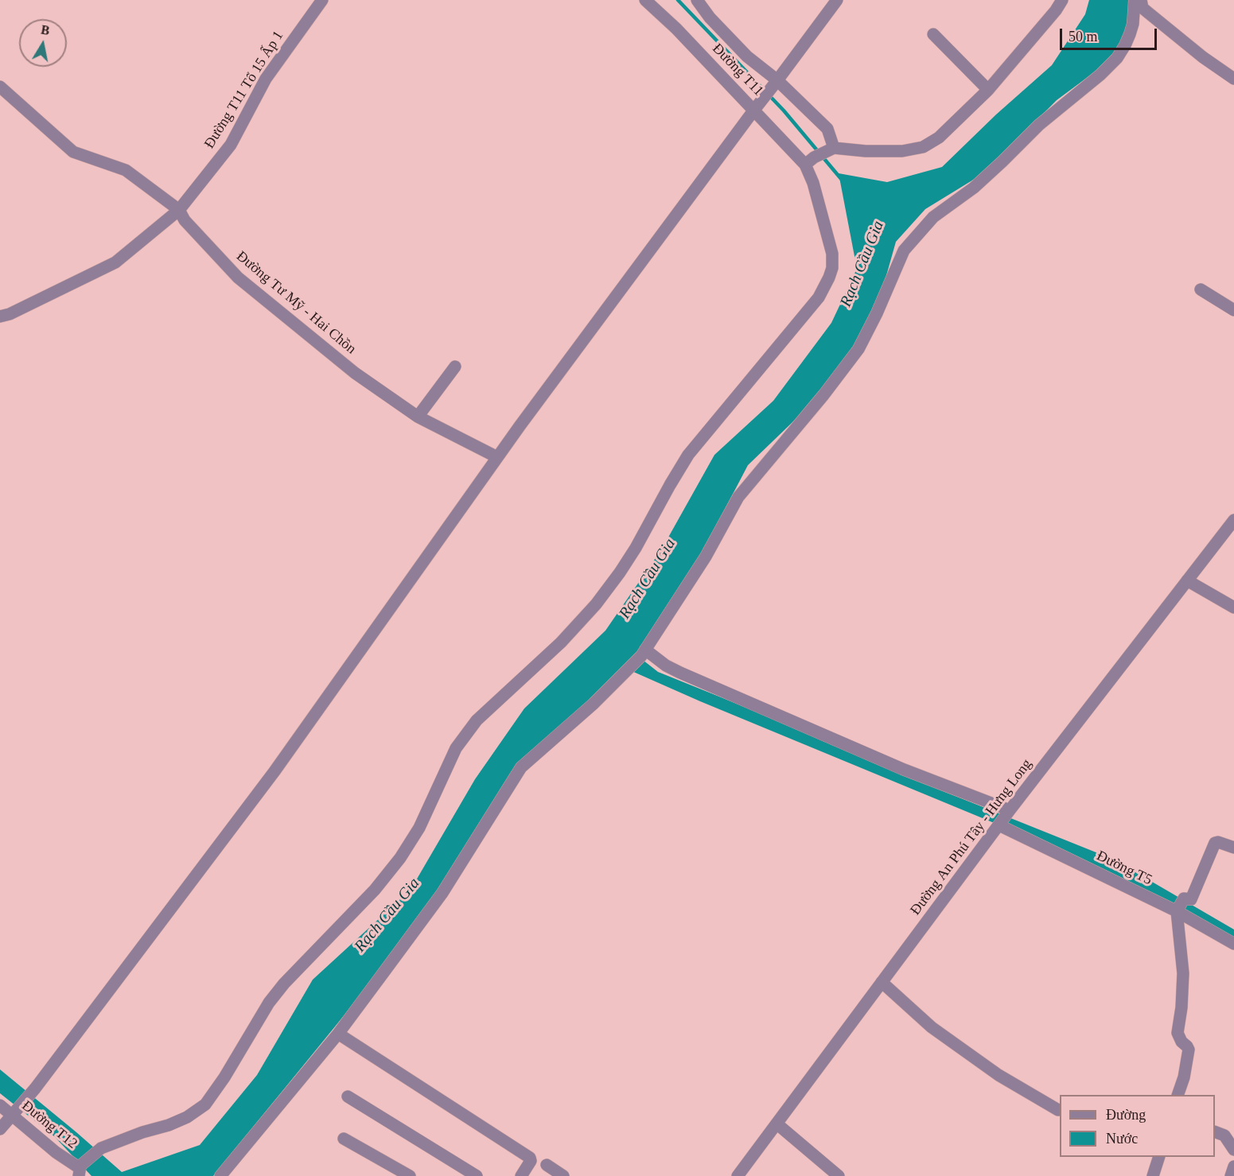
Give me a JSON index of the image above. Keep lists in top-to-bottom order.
{
  "streets": {
    "street": [
      "Đường T11",
      "Đường T11 Tổ 15 Ấp 1",
      "Đường Tư Mỹ - Hai Chồn",
      "Đường An Phú Tây - Hưng Long",
      "Đường T5",
      "Đường T12"
    ]
  },
  "crossings": [
    ["Đường T11 Tổ 15 Ấp 1", "Đường Tư Mỹ - Hai Chồn"],
    ["Đường An Phú Tây - Hưng Long", "Đường T5"]
  ],
  "water": ["Rạch Cầu Gia"],
  "legend": ["Đường", "Nước"],
  "scale_bar": "50 m",
  "north": "top"
}
